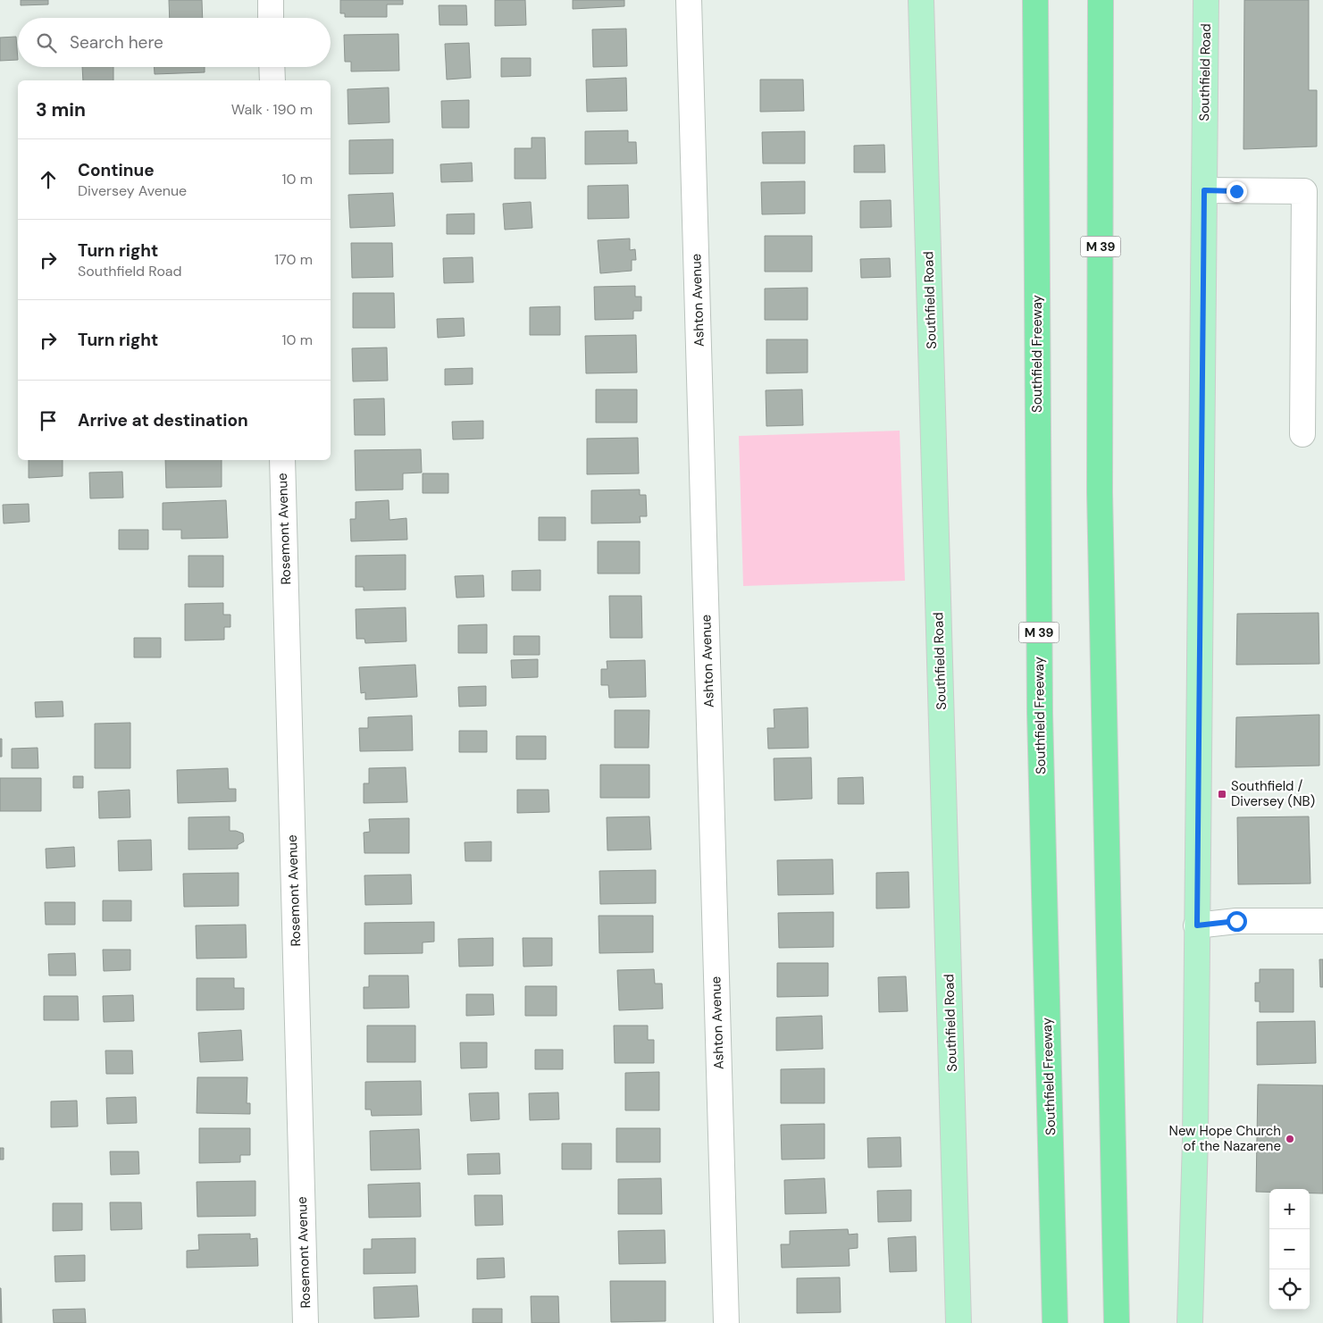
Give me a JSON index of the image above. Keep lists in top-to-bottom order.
{
  "streets": {
    "highway": ["M 39", "Southfield Freeway"],
    "main road": ["Southfield Road"],
    "street": ["Ashton Avenue", "Rosemont Avenue"]
  },
  "places": {
    "transit": ["Southfield / Diversey (NB)"],
    "other": ["New Hope Church of the Nazarene"]
  },
  "page": {
    "search": "Search here",
    "heading": ["3 min", "Walk · 190 m"],
    "list": [
      ["Continue", "Diversey Avenue", "10 m"],
      ["Turn right", "Southfield Road", "170 m"],
      ["Turn right", "10 m"],
      "Arrive at destination"
    ],
    "map_buttons": ["+", "−"]
  }
}
